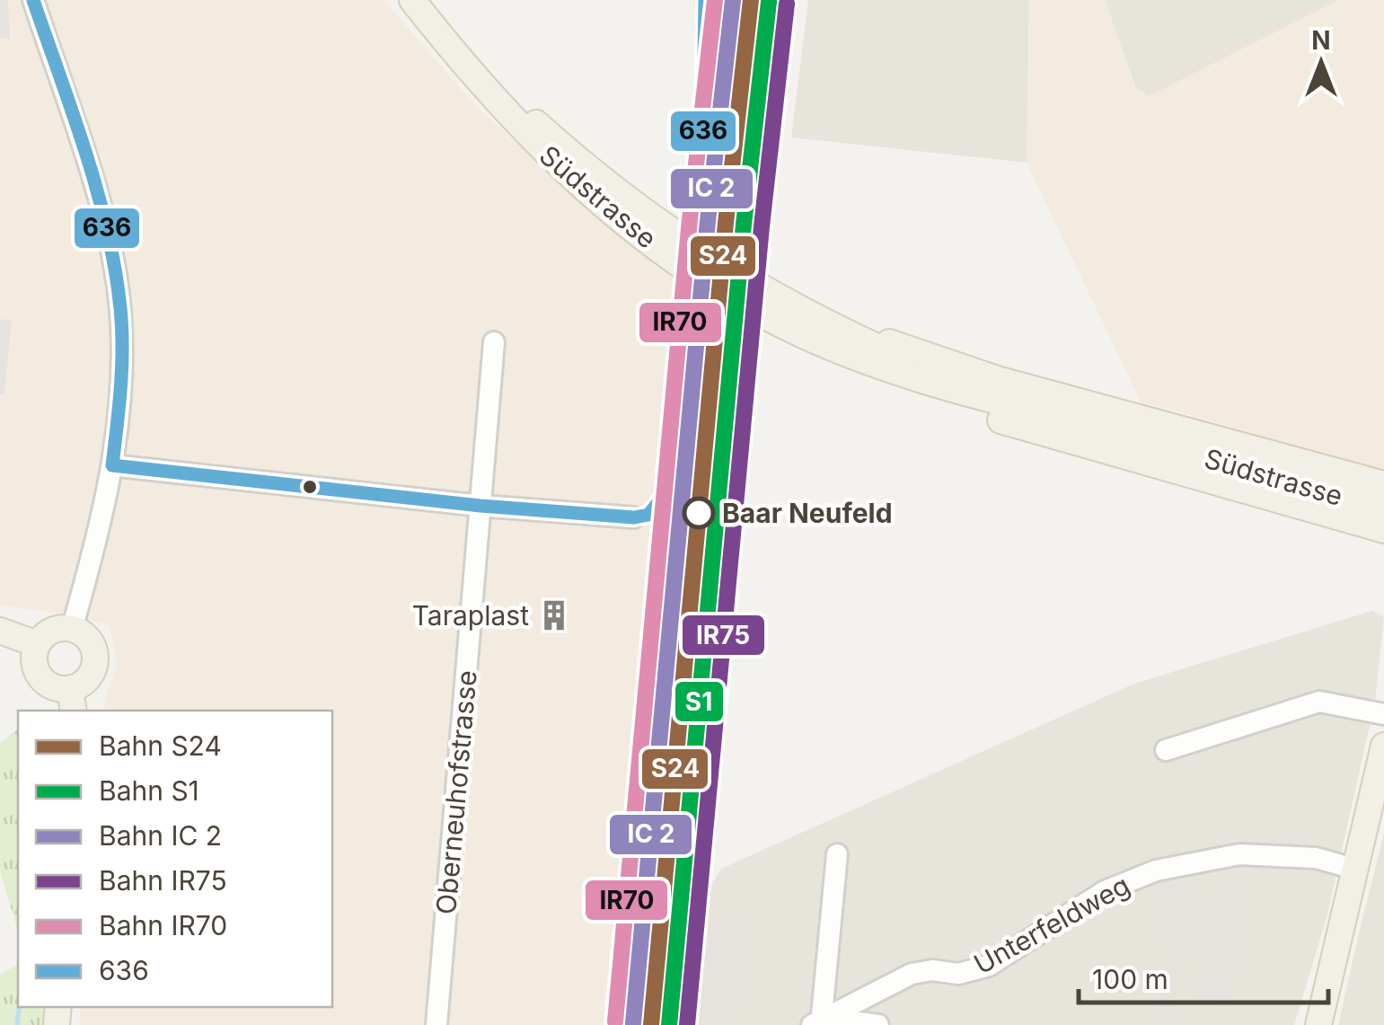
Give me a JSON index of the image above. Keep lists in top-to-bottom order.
{
  "streets": {
    "main road": ["Südstrasse"],
    "street": ["Oberneuhofstrasse", "Unterfeldweg"]
  },
  "places": {
    "other": ["Baar Neufeld"],
    "building": ["Taraplast"]
  },
  "lines": [
    "rail line S24",
    "rail line IR70",
    "transit line 636",
    "rail line S1",
    "rail line IR75"
  ],
  "legend": [
    "Bahn S24",
    "Bahn S1",
    "Bahn IC 2",
    "Bahn IR75",
    "Bahn IR70",
    "636"
  ],
  "scale_bar": "100 m",
  "north": "top"
}
